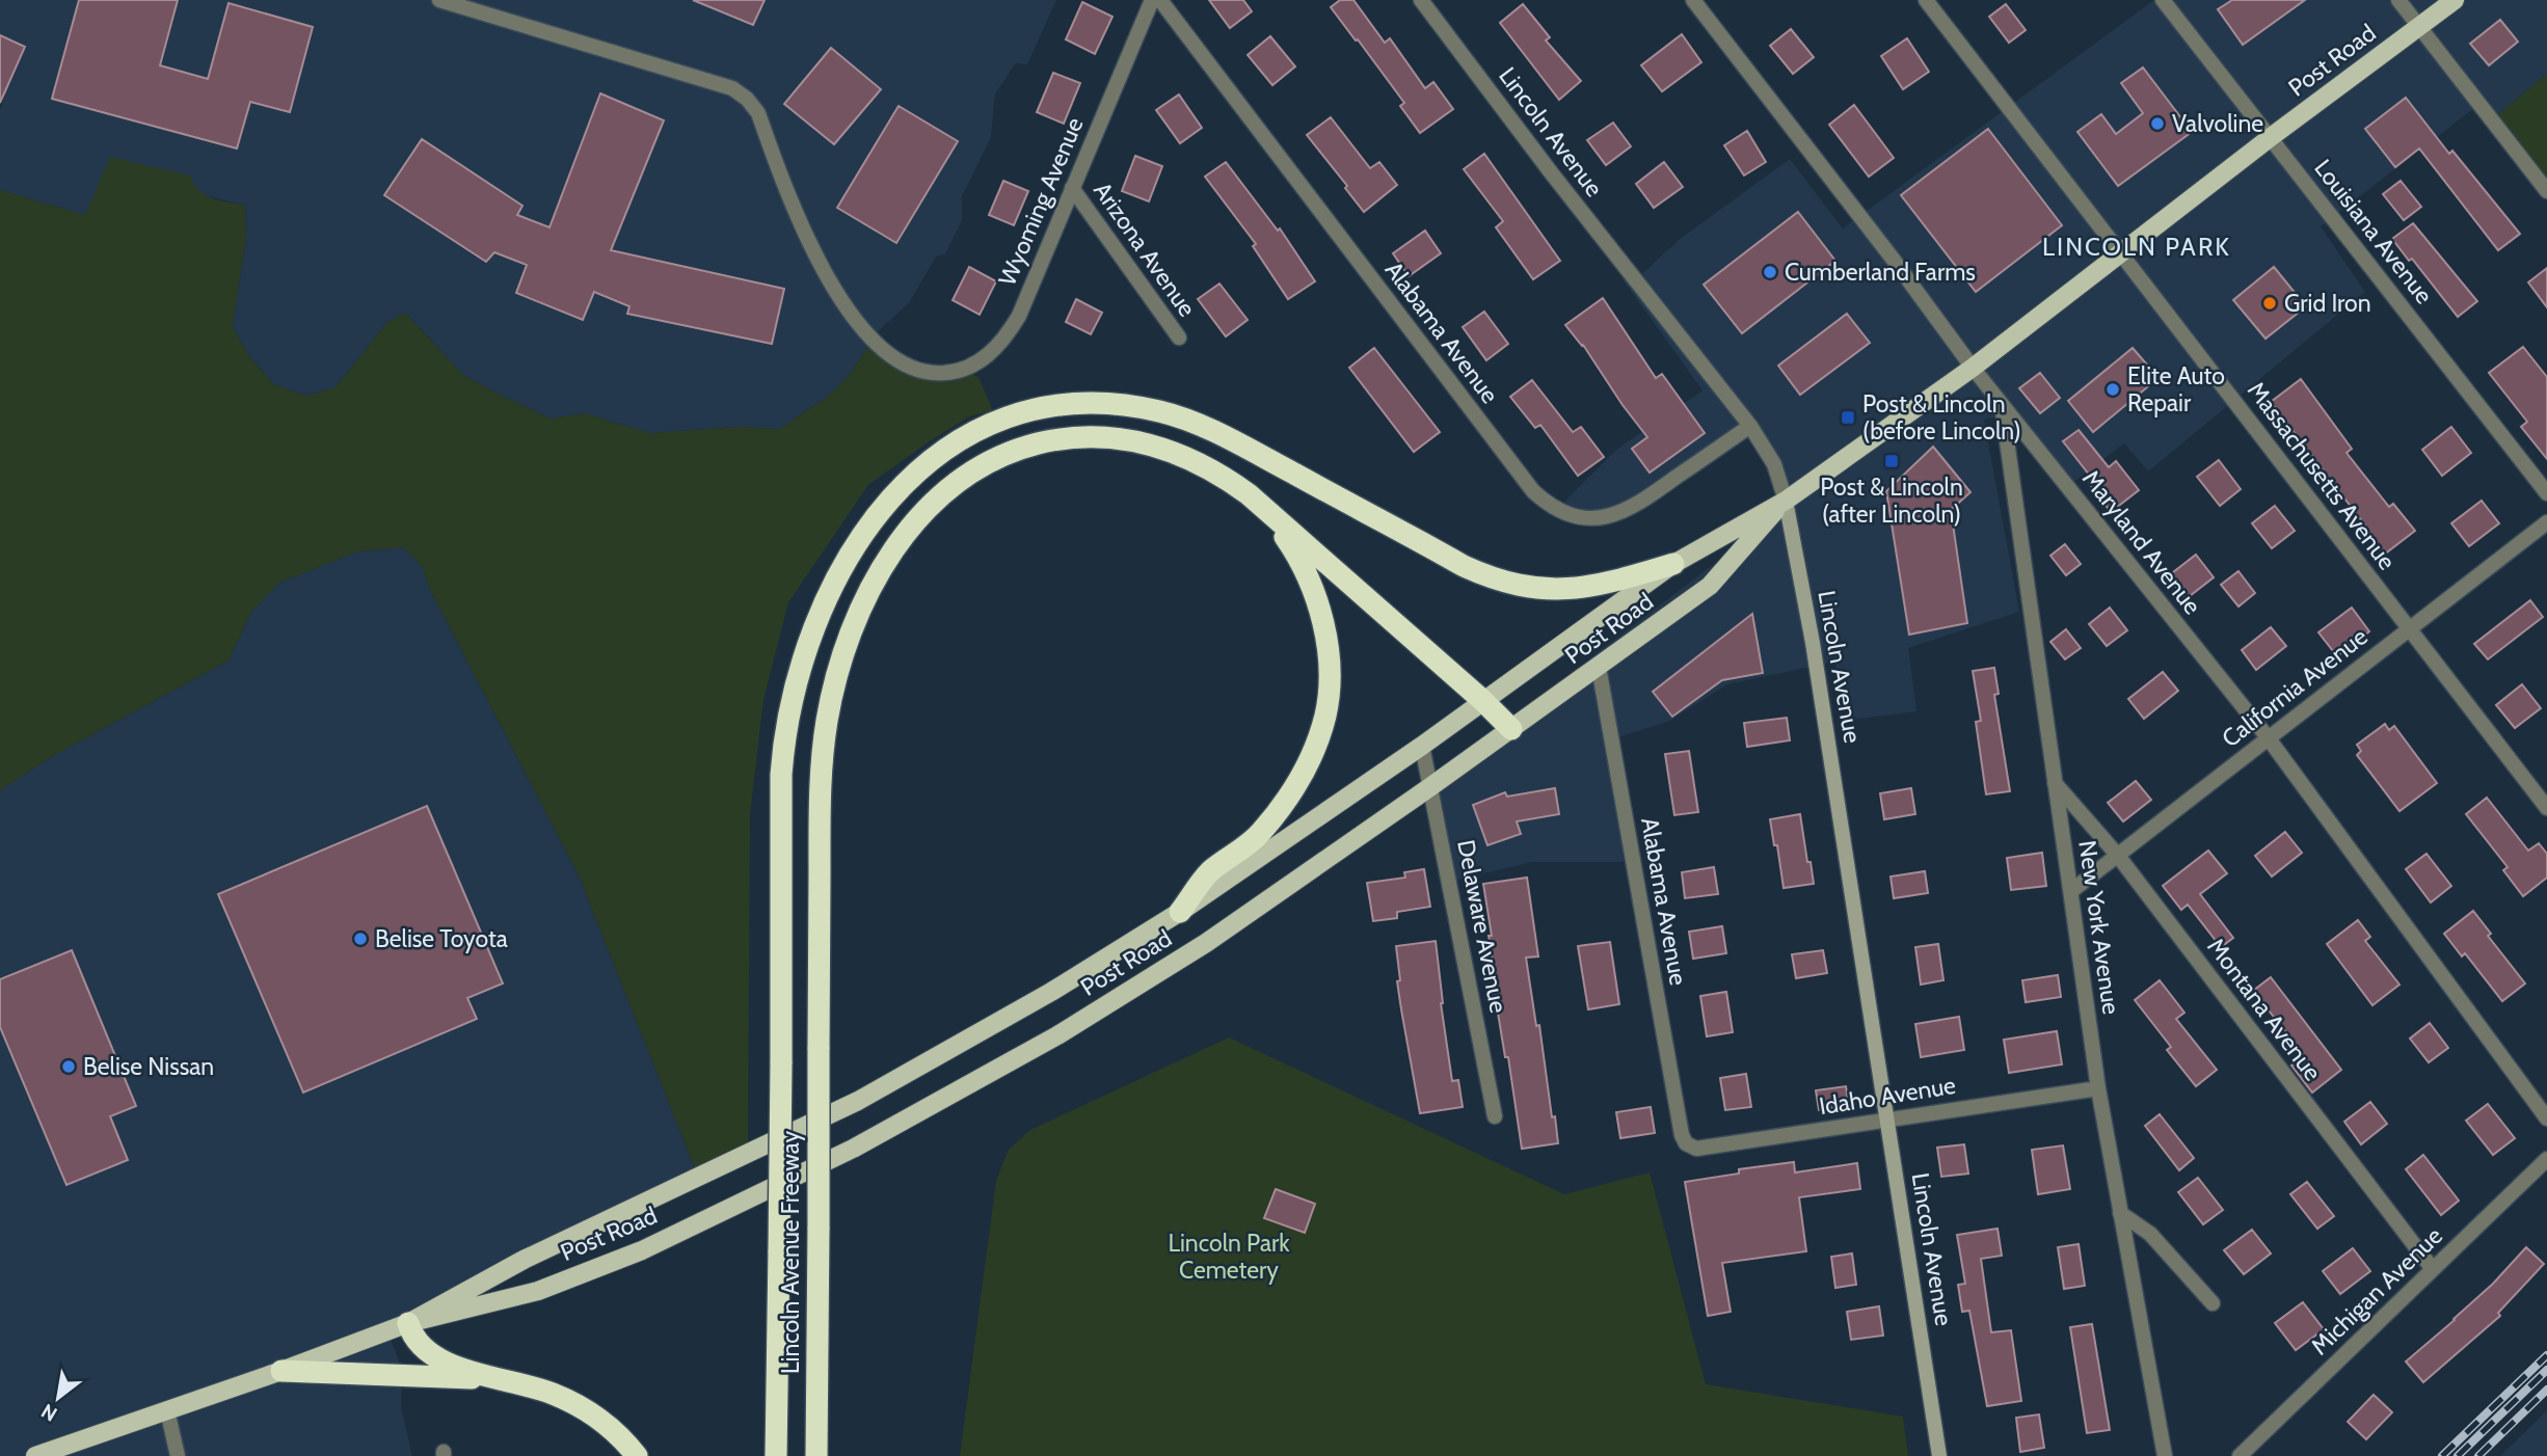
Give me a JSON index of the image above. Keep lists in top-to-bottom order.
{
  "streets": {
    "highway": ["Lincoln Avenue Freeway"],
    "main road": ["Post Road"],
    "street": [
      "Lincoln Avenue",
      "Wyoming Avenue",
      "Louisiana Avenue",
      "Arizona Avenue",
      "Alabama Avenue",
      "Massachusetts Avenue",
      "Maryland Avenue",
      "California Avenue",
      "Delaware Avenue",
      "New York Avenue",
      "Montana Avenue",
      "Idaho Avenue",
      "Michigan Avenue"
    ]
  },
  "crossings": [
    ["Post Road", "Lincoln Avenue"],
    ["Post Road", "Louisiana Avenue"],
    ["Post Road", "Alabama Avenue"],
    ["Post Road", "Massachusetts Avenue"],
    ["Post Road", "Maryland Avenue"],
    ["Post Road", "Delaware Avenue"],
    ["Lincoln Avenue", "Alabama Avenue"],
    ["Lincoln Avenue", "Idaho Avenue"],
    ["Wyoming Avenue", "Arizona Avenue"],
    ["Alabama Avenue", "Idaho Avenue"],
    ["Massachusetts Avenue", "California Avenue"],
    ["Maryland Avenue", "California Avenue"],
    ["Maryland Avenue", "New York Avenue"],
    ["California Avenue", "New York Avenue"],
    ["California Avenue", "Montana Avenue"],
    ["New York Avenue", "Montana Avenue"],
    ["New York Avenue", "Idaho Avenue"],
    ["Montana Avenue", "Michigan Avenue"]
  ],
  "districts": ["LINCOLN PARK"],
  "parks": ["Lincoln Park Cemetery"],
  "places": {
    "other": [
      "Valvoline",
      "Cumberland Farms",
      "Grid Iron",
      "Elite Auto Repair",
      "Belise Toyota",
      "Belise Nissan"
    ],
    "transit": ["Post & Lincoln (before Lincoln)", "Post & Lincoln (after Lincoln)"]
  },
  "north": "bottom left"
}
